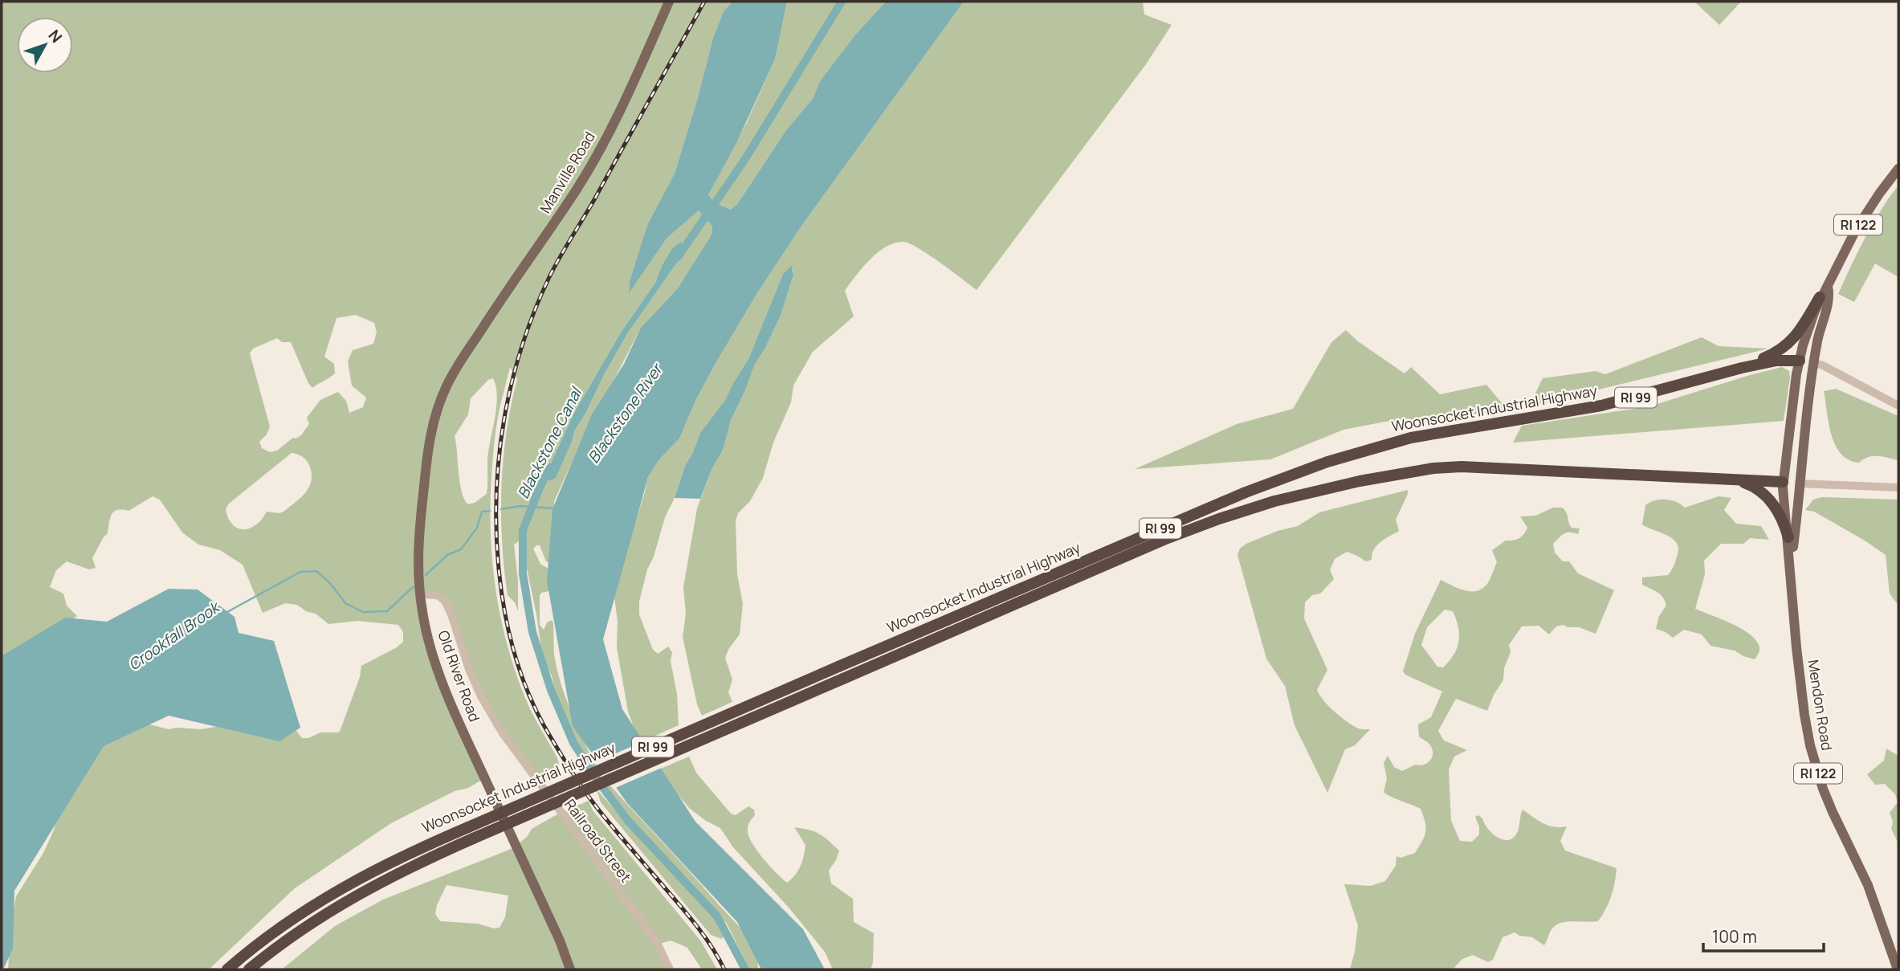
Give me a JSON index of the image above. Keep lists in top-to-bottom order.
{
  "streets": {
    "highway": ["RI 99", "Woonsocket Industrial Highway"],
    "main road": [
      "Manville Road",
      "RI 122",
      "Old River Road",
      "Mendon Road"
    ],
    "street": ["Railroad Street"]
  },
  "crossings": [
    ["Manville Road", "Old River Road"],
    ["RI 99", "Woonsocket Industrial Highway"],
    ["RI 99", "Mendon Road"],
    ["Woonsocket Industrial Highway", "Mendon Road"],
    ["Old River Road", "Railroad Street"]
  ],
  "water": ["Blackstone River", "Blackstone Canal", "Crookfall Brook"],
  "scale_bar": "100 m",
  "north": "top right"
}
